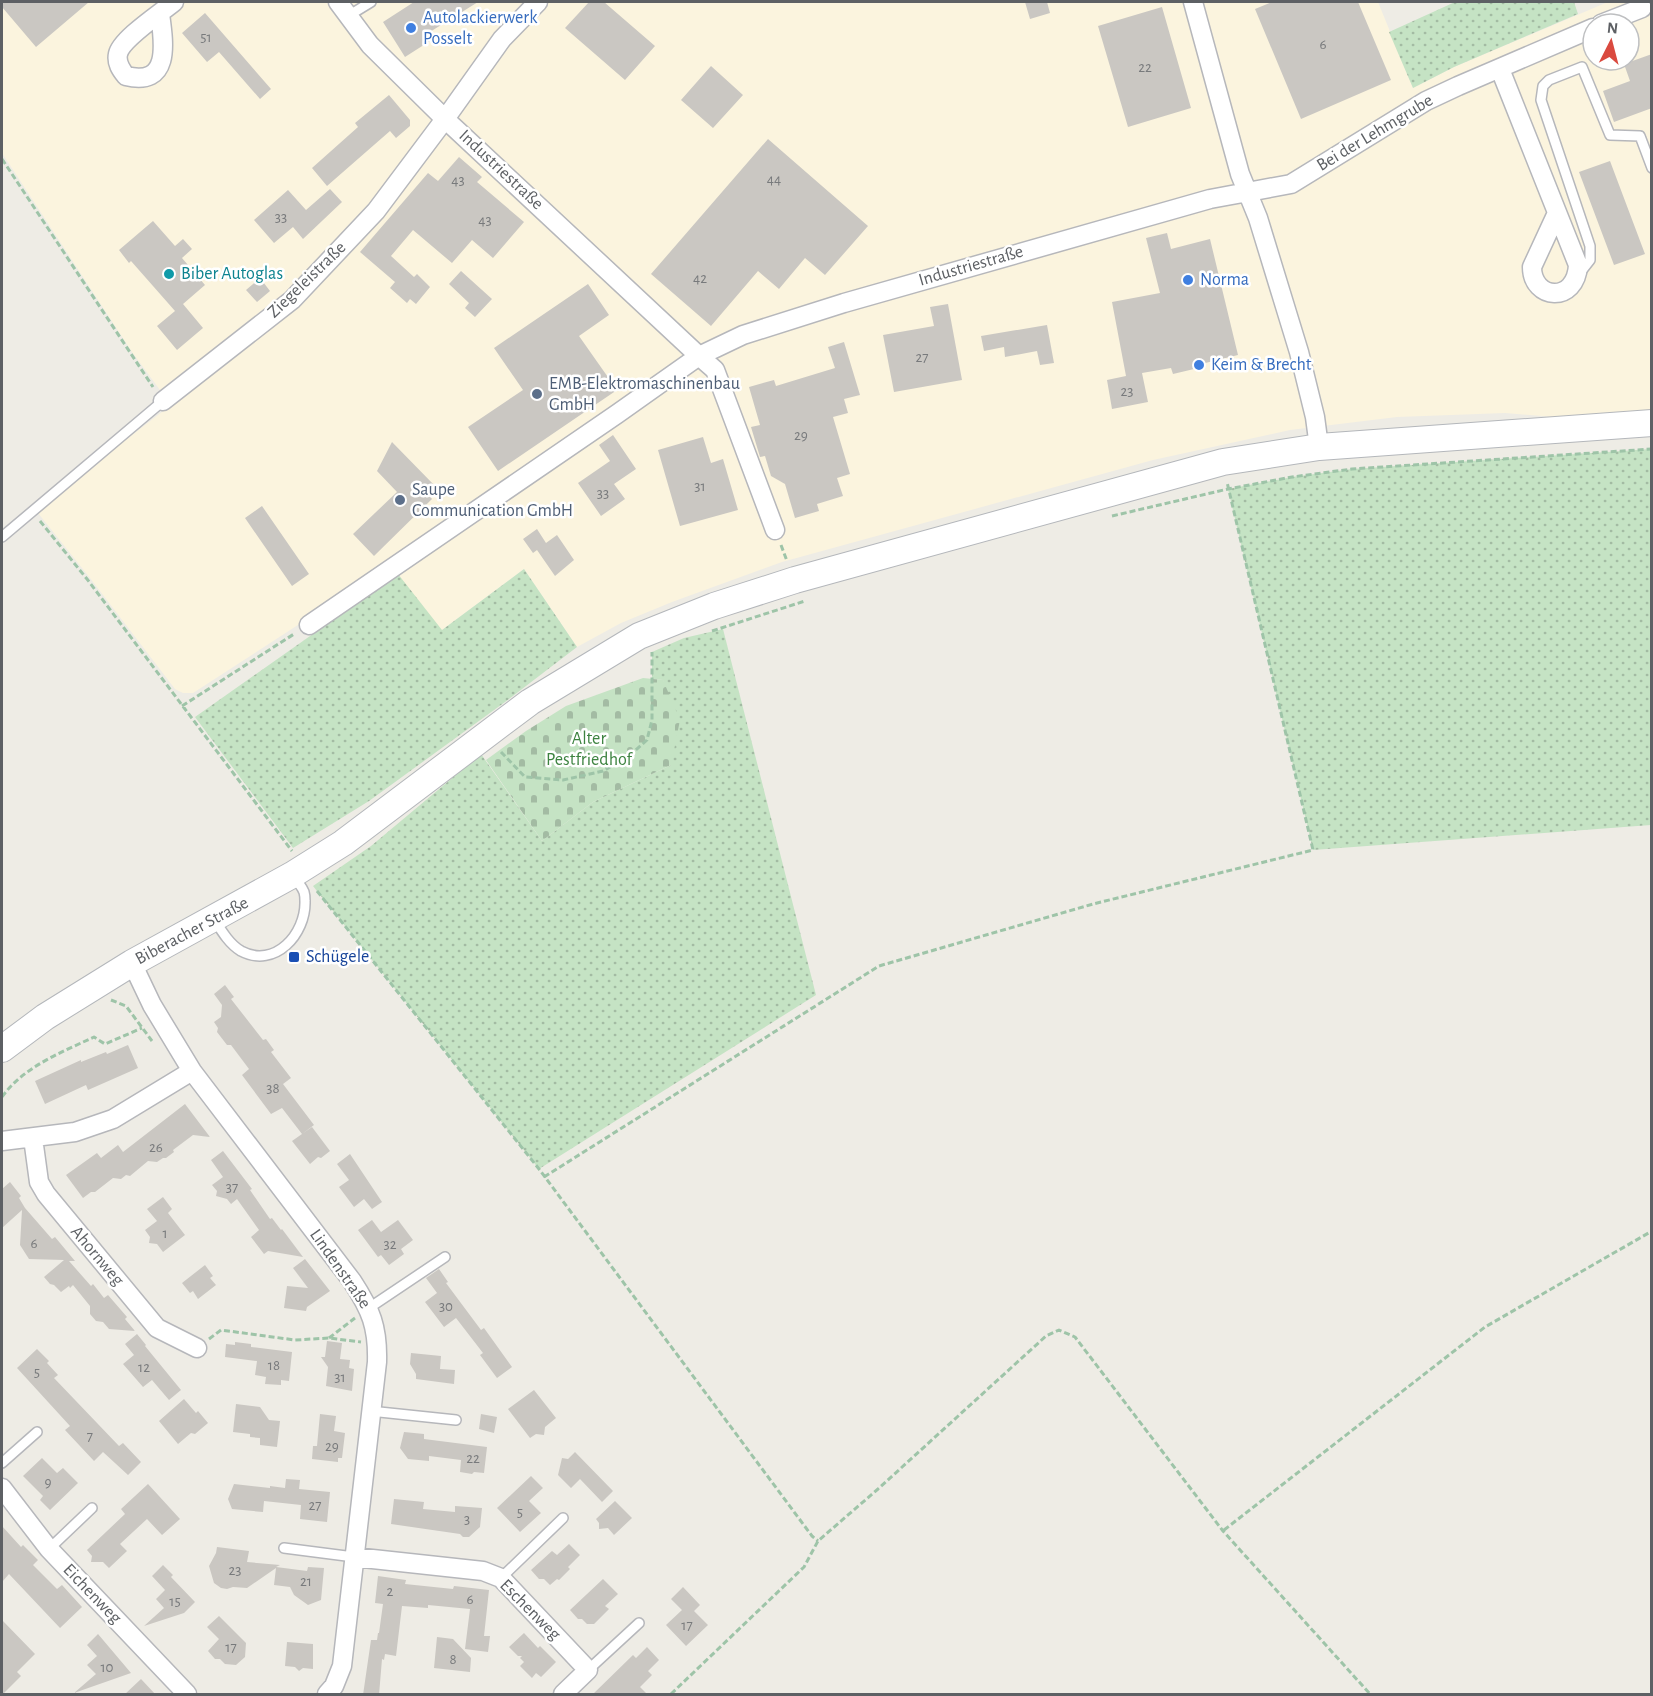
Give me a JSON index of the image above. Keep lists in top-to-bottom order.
{
  "streets": {
    "street": [
      "Bei der Lehmgrube",
      "Industriestraße",
      "Ziegeleistraße",
      "Biberacher Straße",
      "Ahornweg",
      "Lindenstraße",
      "Eichenweg",
      "Eschenweg"
    ]
  },
  "crossings": [
    ["Bei der Lehmgrube", "Industriestraße"],
    ["Industriestraße", "Ziegeleistraße"],
    ["Biberacher Straße", "Lindenstraße"],
    ["Lindenstraße", "Eschenweg"]
  ],
  "parks": ["Alter Pestfriedhof"],
  "places": {
    "other": [
      "Autolackierwerk Posselt",
      "Biber Autoglas",
      "Norma",
      "Keim & Brecht",
      "EMB-Elektromaschinenbau GmbH",
      "Saupe Communication GmbH"
    ],
    "transit": ["Schügele"]
  },
  "house_numbers": [
    "51",
    "6",
    "22",
    "44",
    "43",
    "33",
    "43",
    "42",
    "27",
    "23",
    "29",
    "31",
    "33",
    "38",
    "26",
    "37",
    "1",
    "6",
    "32",
    "30",
    "18",
    "12",
    "5",
    "31",
    "7",
    "29",
    "22",
    "9",
    "27",
    "5",
    "3",
    "23",
    "21",
    "2",
    "6",
    "15",
    "17",
    "17",
    "8",
    "10"
  ],
  "north": "top"
}
